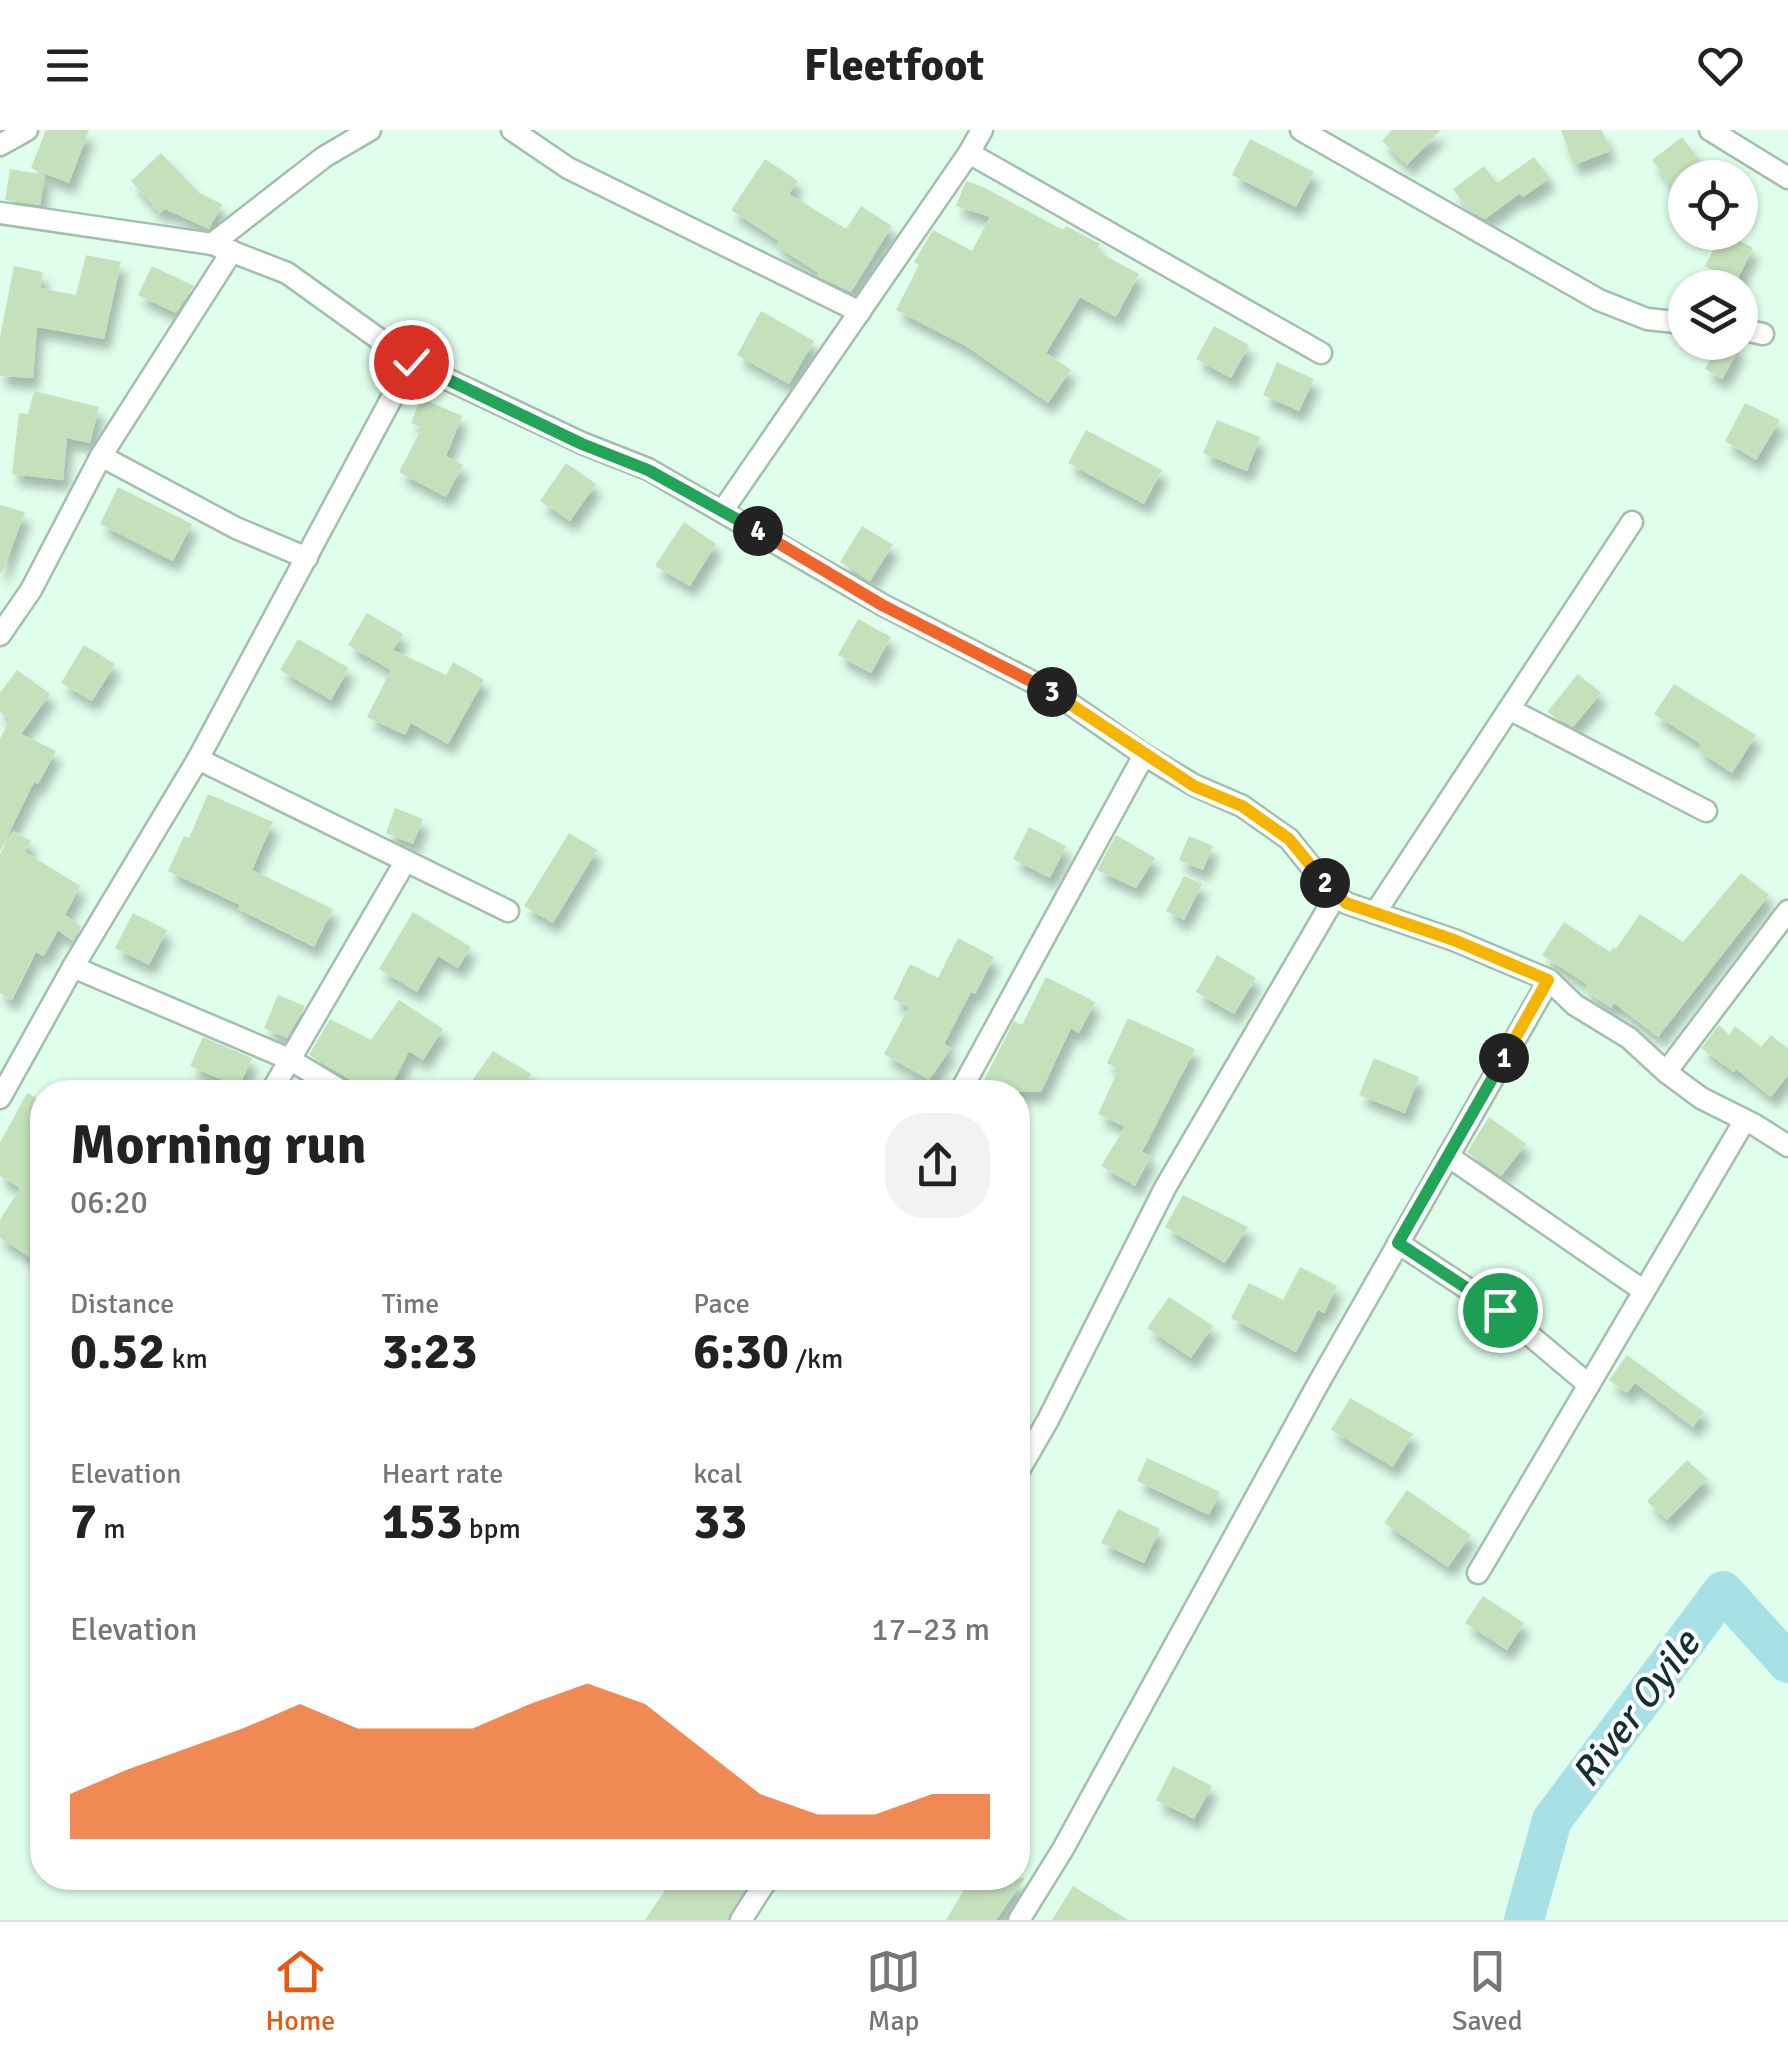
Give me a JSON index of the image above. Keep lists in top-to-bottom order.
{
  "water": ["River Oyile"],
  "page": {
    "header": "Fleetfoot",
    "pins": [
      "4",
      "3",
      "2",
      "1"
    ],
    "heading": ["Morning run", "06:20"],
    "stats": [
      ["Distance", "0.52 km"],
      ["Time", "3:23"],
      ["Pace", "6:30 /km"],
      ["Elevation", "7 m"],
      ["Heart rate", "153 bpm"],
      ["kcal", "33"]
    ],
    "chart": ["Elevation", "17–23 m"],
    "tabs": ["Home", "Map", "Saved"]
  }
}
